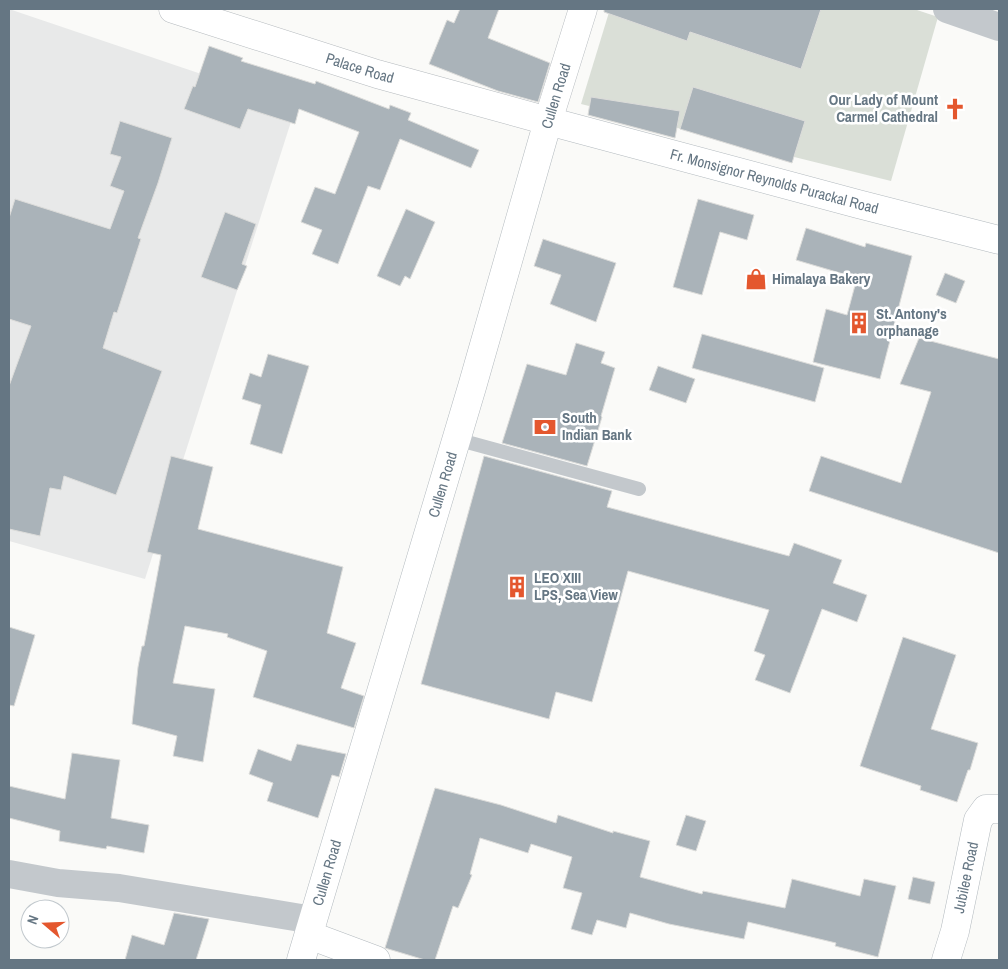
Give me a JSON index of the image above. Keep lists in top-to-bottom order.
{
  "streets": {
    "main road": [
      "Palace Road",
      "Cullen Road",
      "Fr. Monsignor Reynolds Purackal Road",
      "Jubilee Road"
    ]
  },
  "crossings": [
    ["Palace Road", "Cullen Road"],
    ["Palace Road", "Fr. Monsignor Reynolds Purackal Road"],
    ["Cullen Road", "Fr. Monsignor Reynolds Purackal Road"]
  ],
  "places": {
    "church": ["Our Lady of Mount Carmel Cathedral"],
    "shop": ["Himalaya Bakery"],
    "building": ["St. Antony's orphanage", "LEO XIII LPS, Sea View"],
    "bank": ["South Indian Bank"]
  },
  "north": "left"
}
